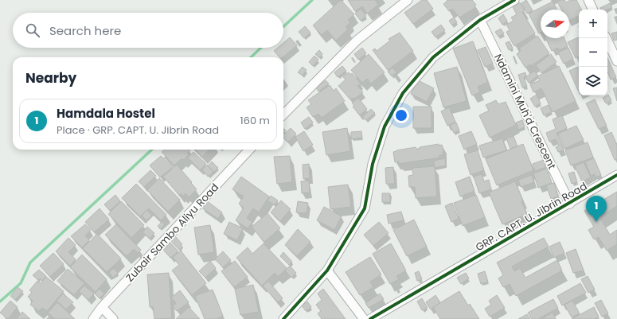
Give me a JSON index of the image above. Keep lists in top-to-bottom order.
{
  "streets": {
    "street": ["Ndamini Muh'd Crescent", "GRP. CAPT. U. Jibrin Road", "Zubair Sambo Aliyu Road"]
  },
  "crossings": [
    ["Ndamini Muh'd Crescent", "GRP. CAPT. U. Jibrin Road"]
  ],
  "north": "right",
  "page": {
    "map_buttons": ["+", "−"],
    "search": "Search here",
    "heading": "Nearby",
    "list": [
      {
        "mark": "1",
        "name": "Hamdala Hostel",
        "note": "Place · GRP. CAPT. U. Jibrin Road",
        "value": "160 m"
      }
    ],
    "pins": "1"
  }
}
